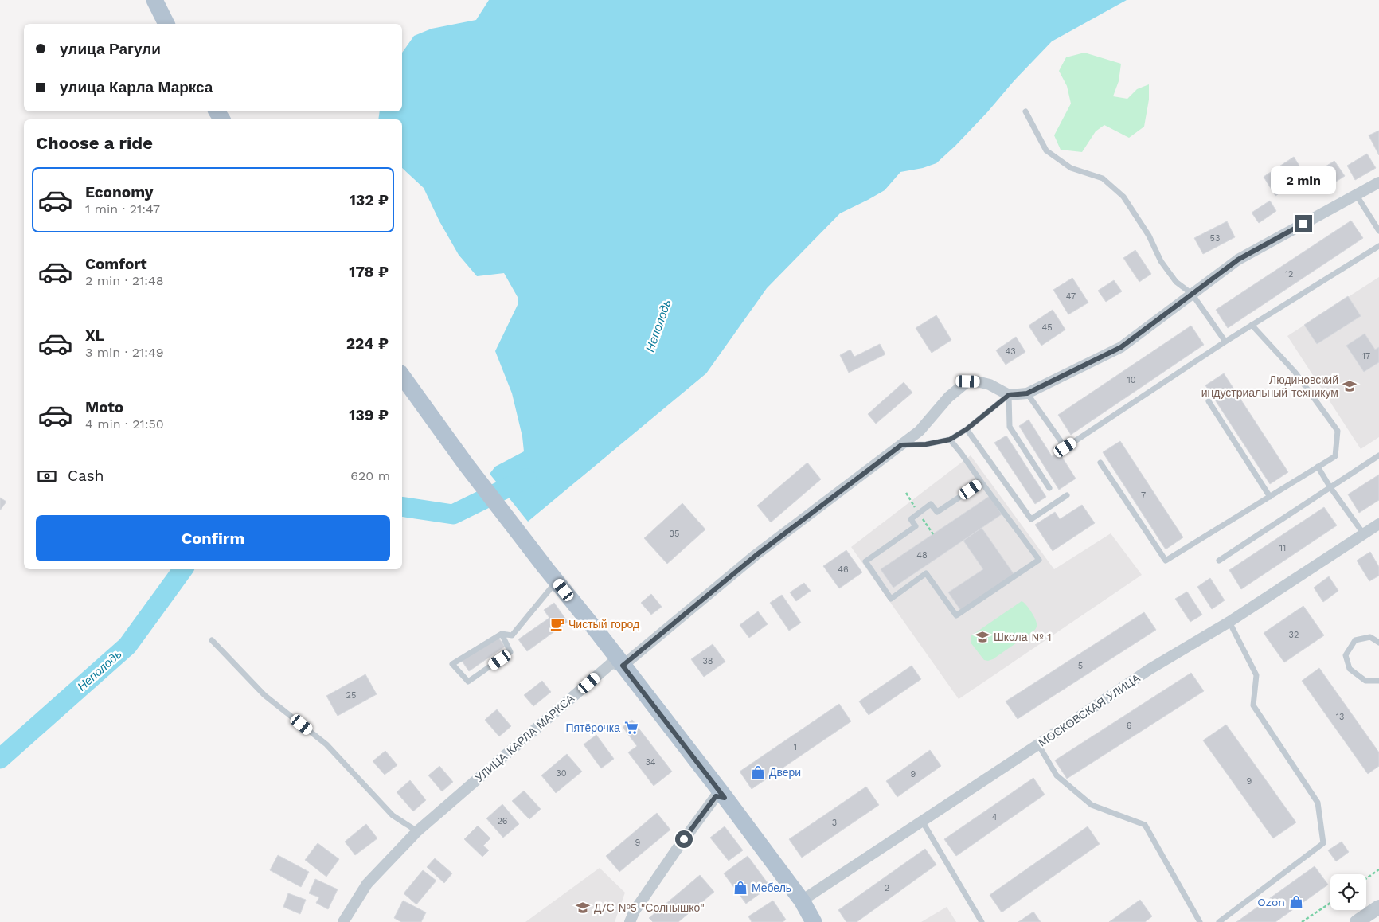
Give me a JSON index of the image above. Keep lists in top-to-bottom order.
{
  "streets": {
    "street": ["МОСКОВСКАЯ УЛИЦА", "УЛИЦА КАРЛА МАРКСА"]
  },
  "water": ["Неполодь"],
  "places": {
    "school or university": ["Людиновский индустриальный техникум", "Школа № 1", "Д/С №5 \"Солнышко\""],
    "cafe": ["Чистый город"],
    "supermarket": ["Пятёрочка"],
    "shop": ["Двери", "Мебель", "Ozon"]
  },
  "house_numbers": [
    "53",
    "12",
    "47",
    "45",
    "43",
    "17",
    "10",
    "7",
    "35",
    "11",
    "48",
    "46",
    "32",
    "38",
    "5",
    "25",
    "13",
    "6",
    "1",
    "34",
    "30",
    "9",
    "9",
    "4",
    "26",
    "3",
    "9",
    "2"
  ],
  "page": {
    "banner": ["улица Рагули", "улица Карла Маркса"],
    "heading": "Choose a ride",
    "bubble": "2 min",
    "list": [
      {
        "name": "Economy",
        "note": "1 min · 21:47",
        "value": "132 ₽"
      },
      {
        "name": "Comfort",
        "note": "2 min · 21:48",
        "value": "178 ₽"
      },
      {
        "name": "XL",
        "note": "3 min · 21:49",
        "value": "224 ₽"
      },
      {
        "name": "Moto",
        "note": "4 min · 21:50",
        "value": "139 ₽"
      }
    ],
    "pay": ["Cash", "620 m"],
    "buttons": "Confirm"
  }
}
